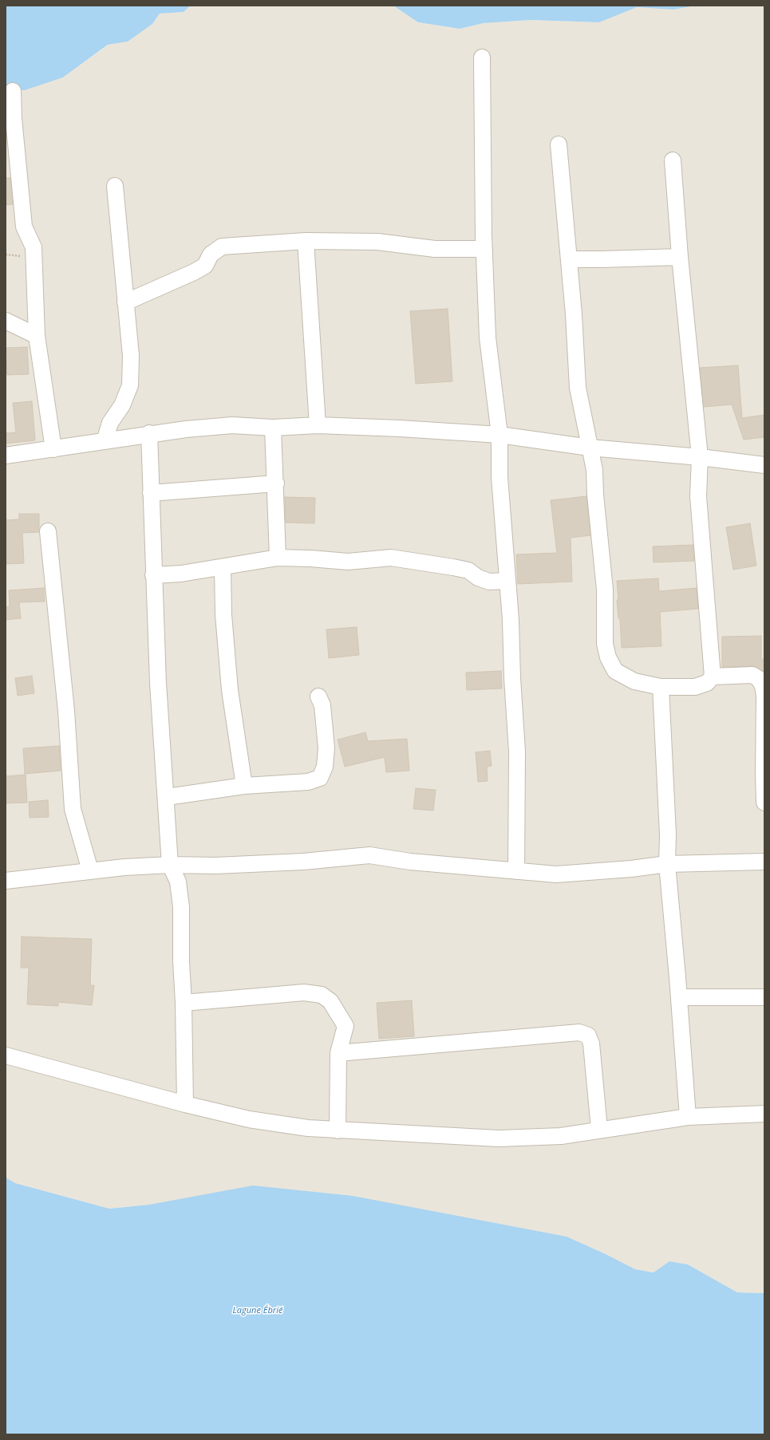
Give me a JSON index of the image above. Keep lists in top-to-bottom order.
{
  "water": ["Lagune Ébrié"]
}
